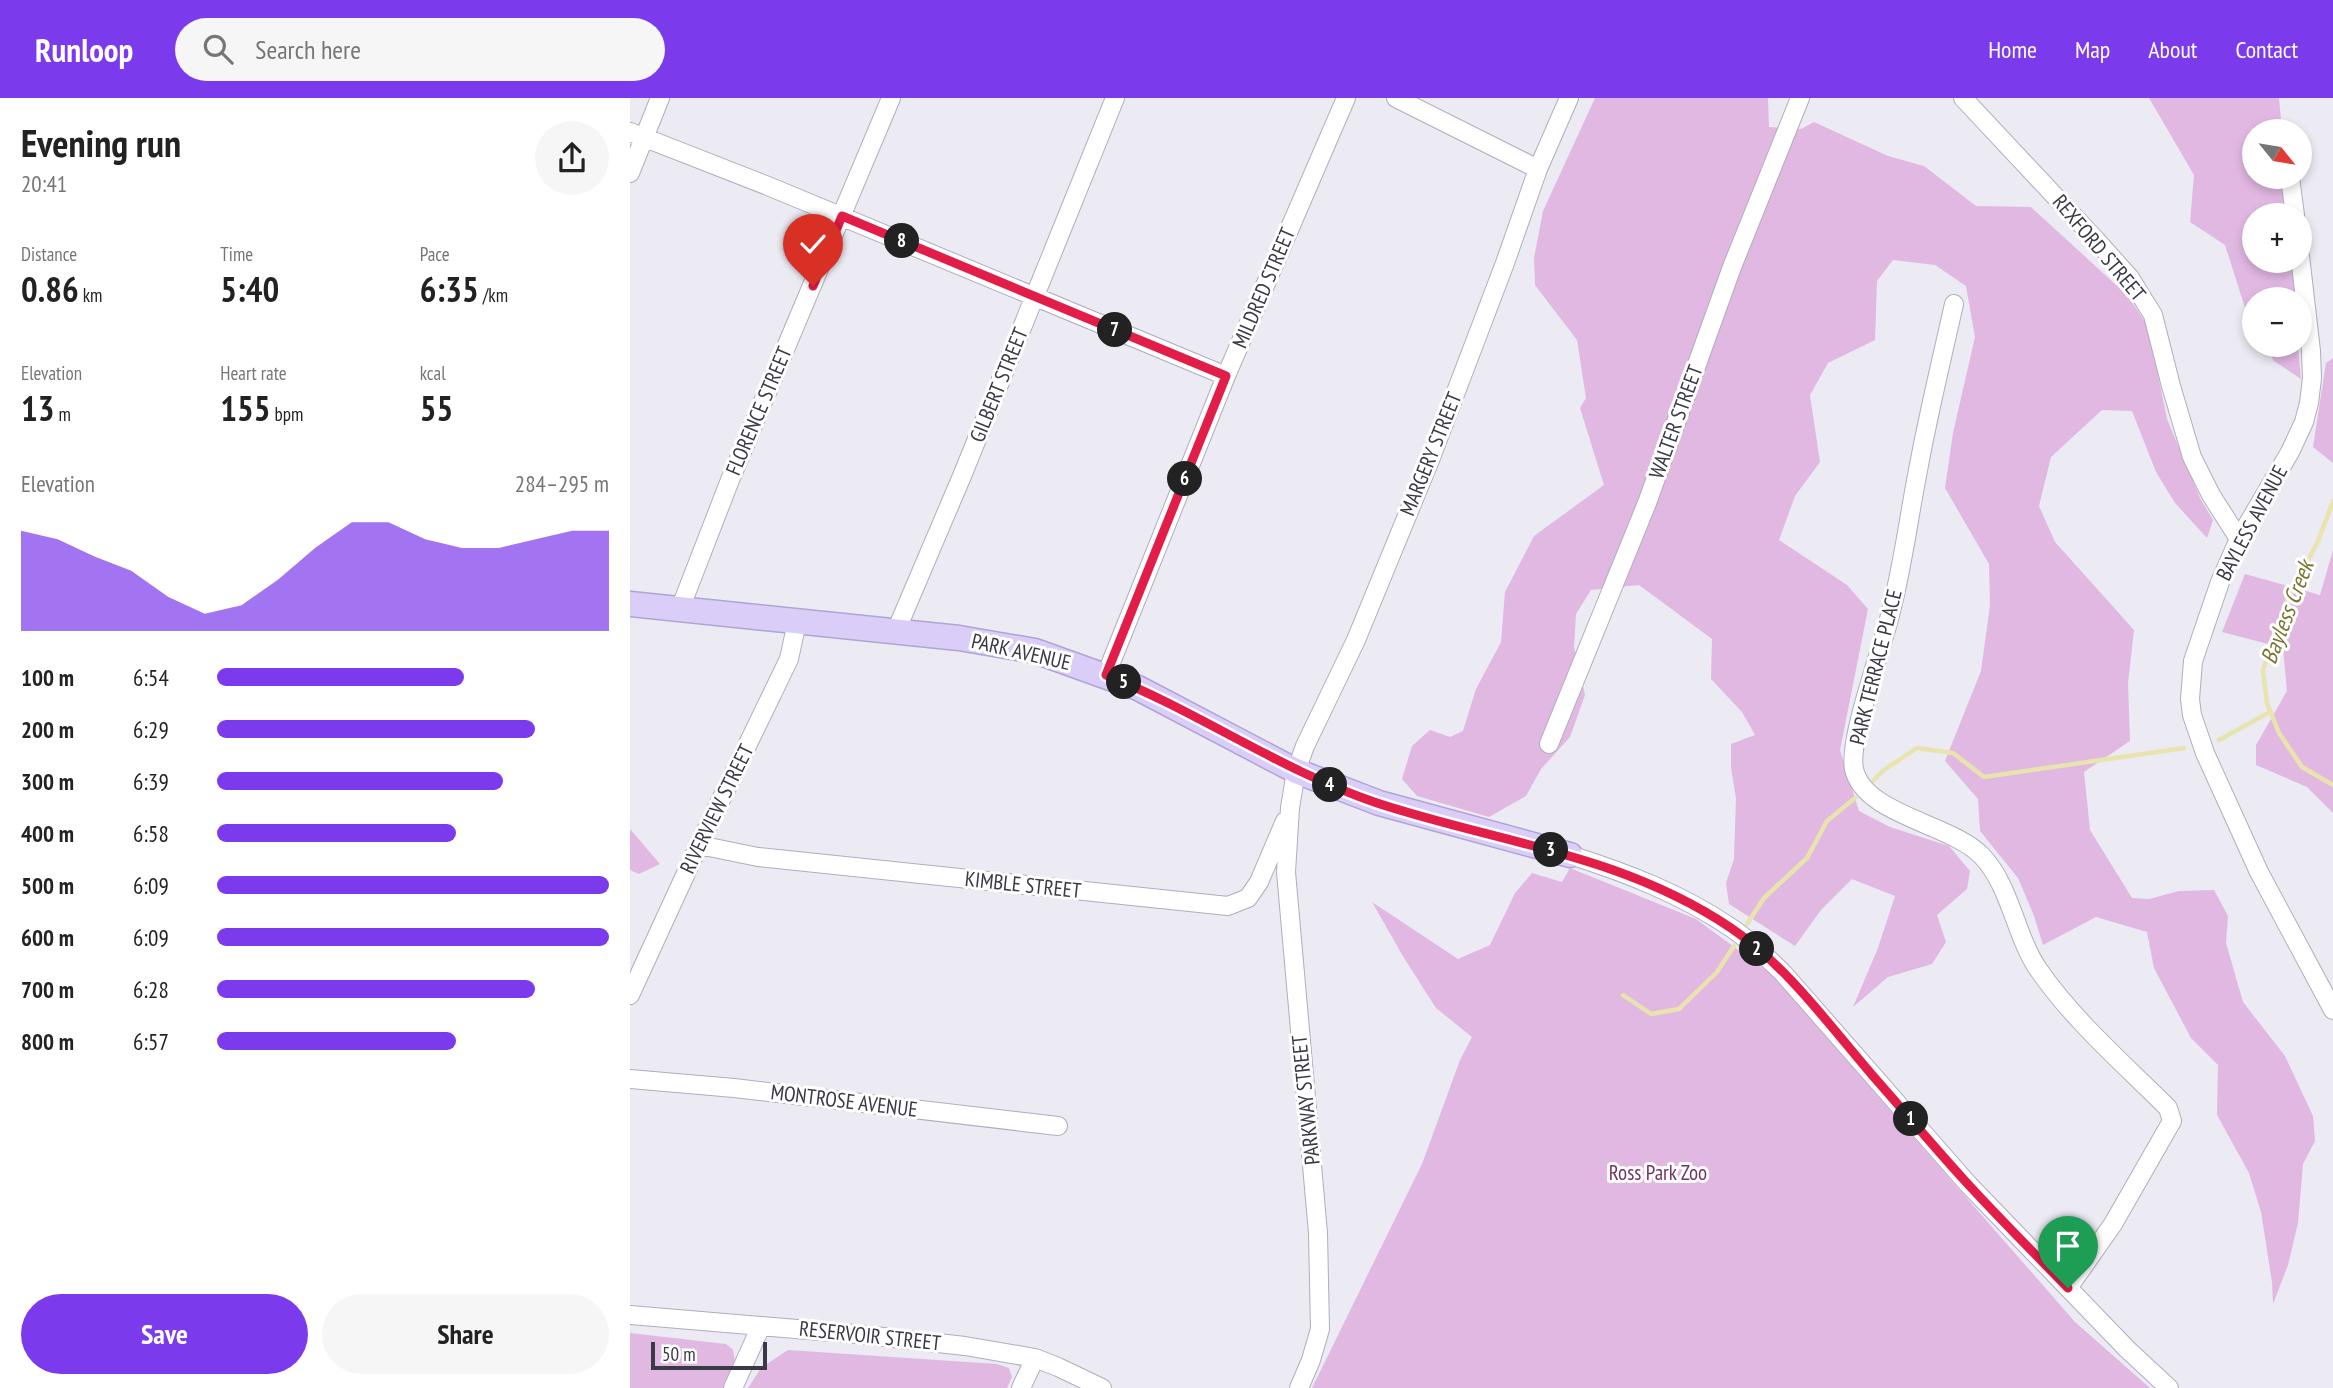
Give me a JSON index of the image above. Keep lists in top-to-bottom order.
{
  "streets": {
    "street": [
      "REXFORD STREET",
      "MILDRED STREET",
      "GILBERT STREET",
      "FLORENCE STREET",
      "WALTER STREET",
      "MARGERY STREET",
      "BAYLESS AVENUE",
      "PARK AVENUE",
      "PARK TERRACE PLACE",
      "RIVERVIEW STREET",
      "KIMBLE STREET",
      "PARKWAY STREET",
      "MONTROSE AVENUE",
      "RESERVOIR STREET"
    ]
  },
  "crossings": [
    ["REXFORD STREET", "BAYLESS AVENUE"],
    ["MILDRED STREET", "PARK AVENUE"],
    ["GILBERT STREET", "PARK AVENUE"],
    ["FLORENCE STREET", "PARK AVENUE"],
    ["MARGERY STREET", "PARK AVENUE"],
    ["MARGERY STREET", "KIMBLE STREET"],
    ["MARGERY STREET", "PARKWAY STREET"],
    ["PARK AVENUE", "PARK TERRACE PLACE"],
    ["PARK AVENUE", "RIVERVIEW STREET"],
    ["RIVERVIEW STREET", "KIMBLE STREET"],
    ["KIMBLE STREET", "PARKWAY STREET"]
  ],
  "water": ["Bayless Creek"],
  "parks": ["Ross Park Zoo"],
  "scale_bar": "50 m",
  "north": "bottom right",
  "page": {
    "header": "Runloop",
    "search": "Search here",
    "nav": [
      "Home",
      "Map",
      "About",
      "Contact"
    ],
    "heading": ["Evening run", "20:41"],
    "map_buttons": ["+", "−"],
    "stats": [
      ["Distance", "0.86 km"],
      ["Time", "5:40"],
      ["Pace", "6:35 /km"],
      ["Elevation", "13 m"],
      ["Heart rate", "155 bpm"],
      ["kcal", "55"]
    ],
    "pins": [
      "8",
      "7",
      "6",
      "5",
      "4",
      "3",
      "2",
      "1"
    ],
    "chart": ["Elevation", "284–295 m"],
    "list": [
      {
        "name": "100 m",
        "note": "6:54"
      },
      {
        "name": "200 m",
        "note": "6:29"
      },
      {
        "name": "300 m",
        "note": "6:39"
      },
      {
        "name": "400 m",
        "note": "6:58"
      },
      {
        "name": "500 m",
        "note": "6:09"
      },
      {
        "name": "600 m",
        "note": "6:09"
      },
      {
        "name": "700 m",
        "note": "6:28"
      },
      {
        "name": "800 m",
        "note": "6:57"
      }
    ],
    "buttons": ["Save", "Share"],
    "scale": "50 m"
  }
}
